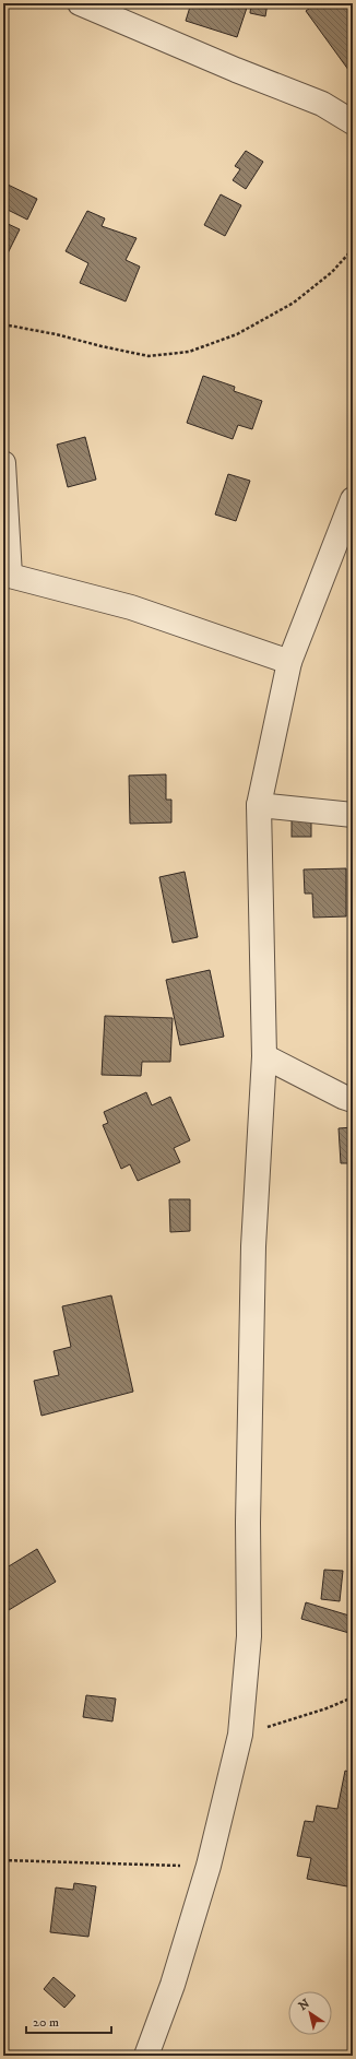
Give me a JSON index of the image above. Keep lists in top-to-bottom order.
{
  "scale_bar": "20 m",
  "north": "top left"
}
